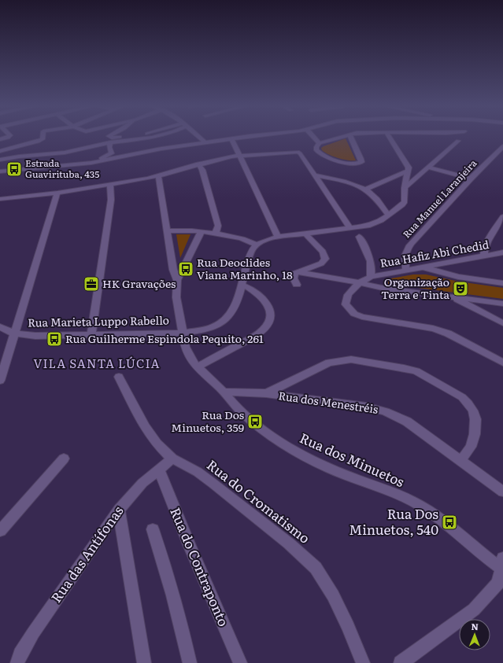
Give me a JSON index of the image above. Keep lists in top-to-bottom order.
{
  "streets": {
    "street": [
      "Rua Manuel Laranjeira",
      "Rua Hafiz Abi Chedid",
      "Rua Marieta Luppo Rabello",
      "Rua dos Menestréis",
      "Rua dos Minuetos",
      "Rua do Cromatismo",
      "Rua das Antífonas",
      "Rua do Contraponto"
    ]
  },
  "crossings": [
    ["Rua Manuel Laranjeira", "Rua Hafiz Abi Chedid"],
    ["Rua Marieta Luppo Rabello", "Rua dos Minuetos"],
    ["Rua dos Menestréis", "Rua dos Minuetos"],
    ["Rua do Cromatismo", "Rua das Antífonas"],
    ["Rua das Antífonas", "Rua do Contraponto"]
  ],
  "districts": ["VILA SANTA LÚCIA"],
  "places": {
    "bus stop": [
      "Estrada Guavirituba, 435",
      "Rua Deoclides Viana Marinho, 18",
      "Rua Guilherme Espindola Pequito, 261",
      "Rua Dos Minuetos, 359",
      "Rua Dos Minuetos, 540"
    ],
    "office": ["HK Gravações"],
    "theatre": ["Organização Terra e Tinta"]
  },
  "north": "top"
}
